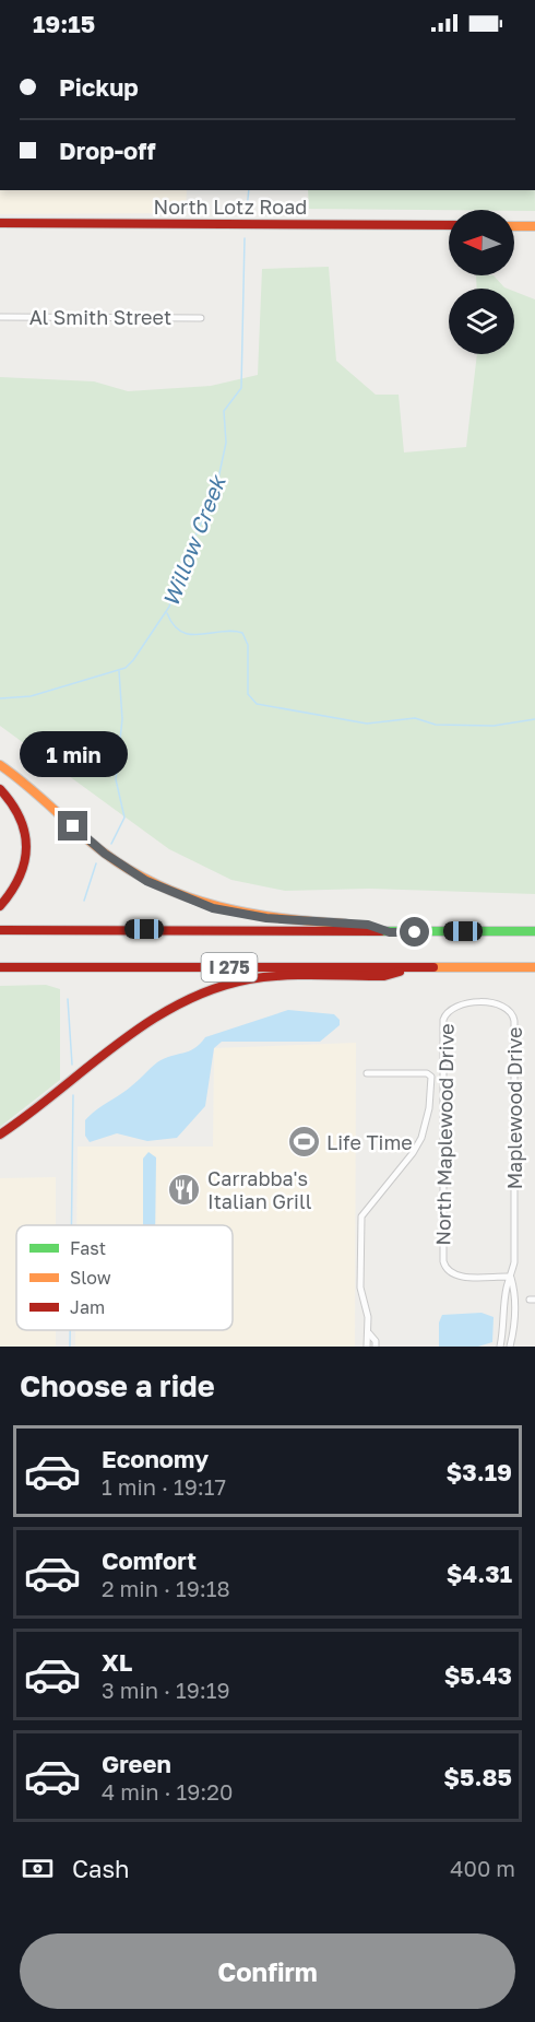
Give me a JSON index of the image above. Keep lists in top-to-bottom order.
{
  "streets": {
    "main road": ["North Lotz Road", "I 275"],
    "street": ["Al Smith Street", "Maplewood Drive", "North Maplewood Drive"]
  },
  "crossings": [
    ["Maplewood Drive", "North Maplewood Drive"]
  ],
  "water": ["Willow Creek"],
  "places": {
    "sports": ["Life Time"],
    "restaurant": ["Carrabba's Italian Grill"]
  },
  "legend": ["Fast", "Slow", "Jam"],
  "north": "left",
  "page": {
    "status": "19:15",
    "banner": ["Pickup", "Drop-off"],
    "bubble": "1 min",
    "heading": "Choose a ride",
    "list": [
      {
        "name": "Economy",
        "note": "1 min · 19:17",
        "value": "$3.19"
      },
      {
        "name": "Comfort",
        "note": "2 min · 19:18",
        "value": "$4.31"
      },
      {
        "name": "XL",
        "note": "3 min · 19:19",
        "value": "$5.43"
      },
      {
        "name": "Green",
        "note": "4 min · 19:20",
        "value": "$5.85"
      }
    ],
    "pay": ["Cash", "400 m"],
    "buttons": "Confirm"
  }
}
